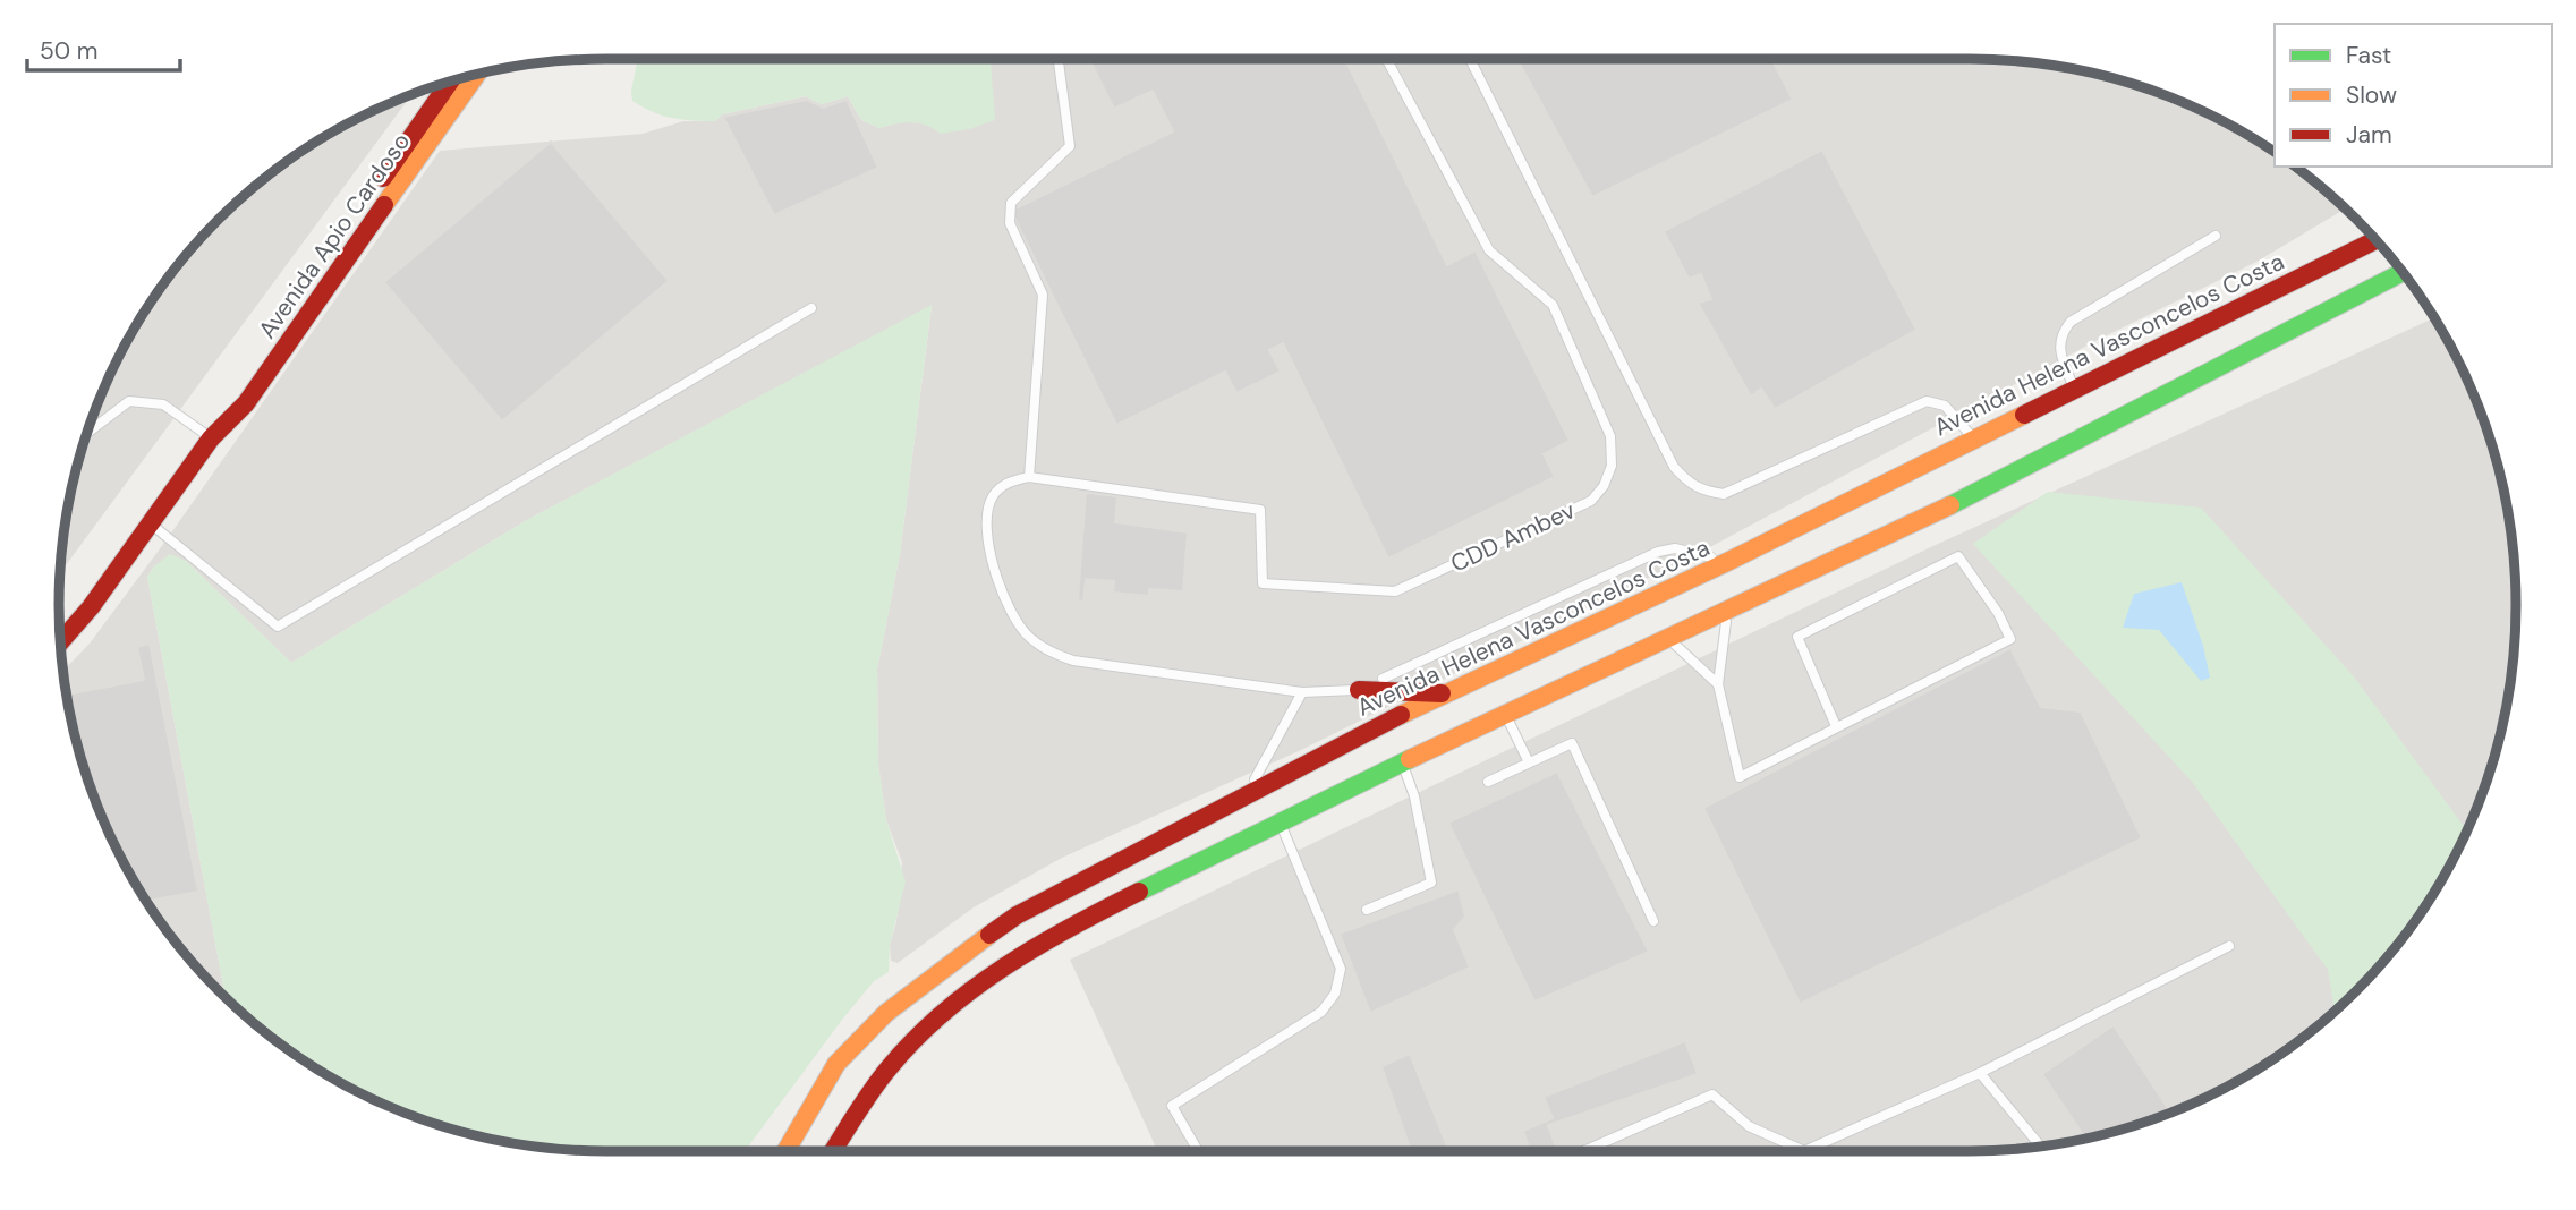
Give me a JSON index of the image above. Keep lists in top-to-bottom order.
{
  "streets": {
    "main road": ["Avenida Apio Cardoso", "Avenida Helena Vasconcelos Costa"],
    "lane": ["CDD Ambev"]
  },
  "legend": ["Fast", "Slow", "Jam"],
  "scale_bar": "50 m"
}
